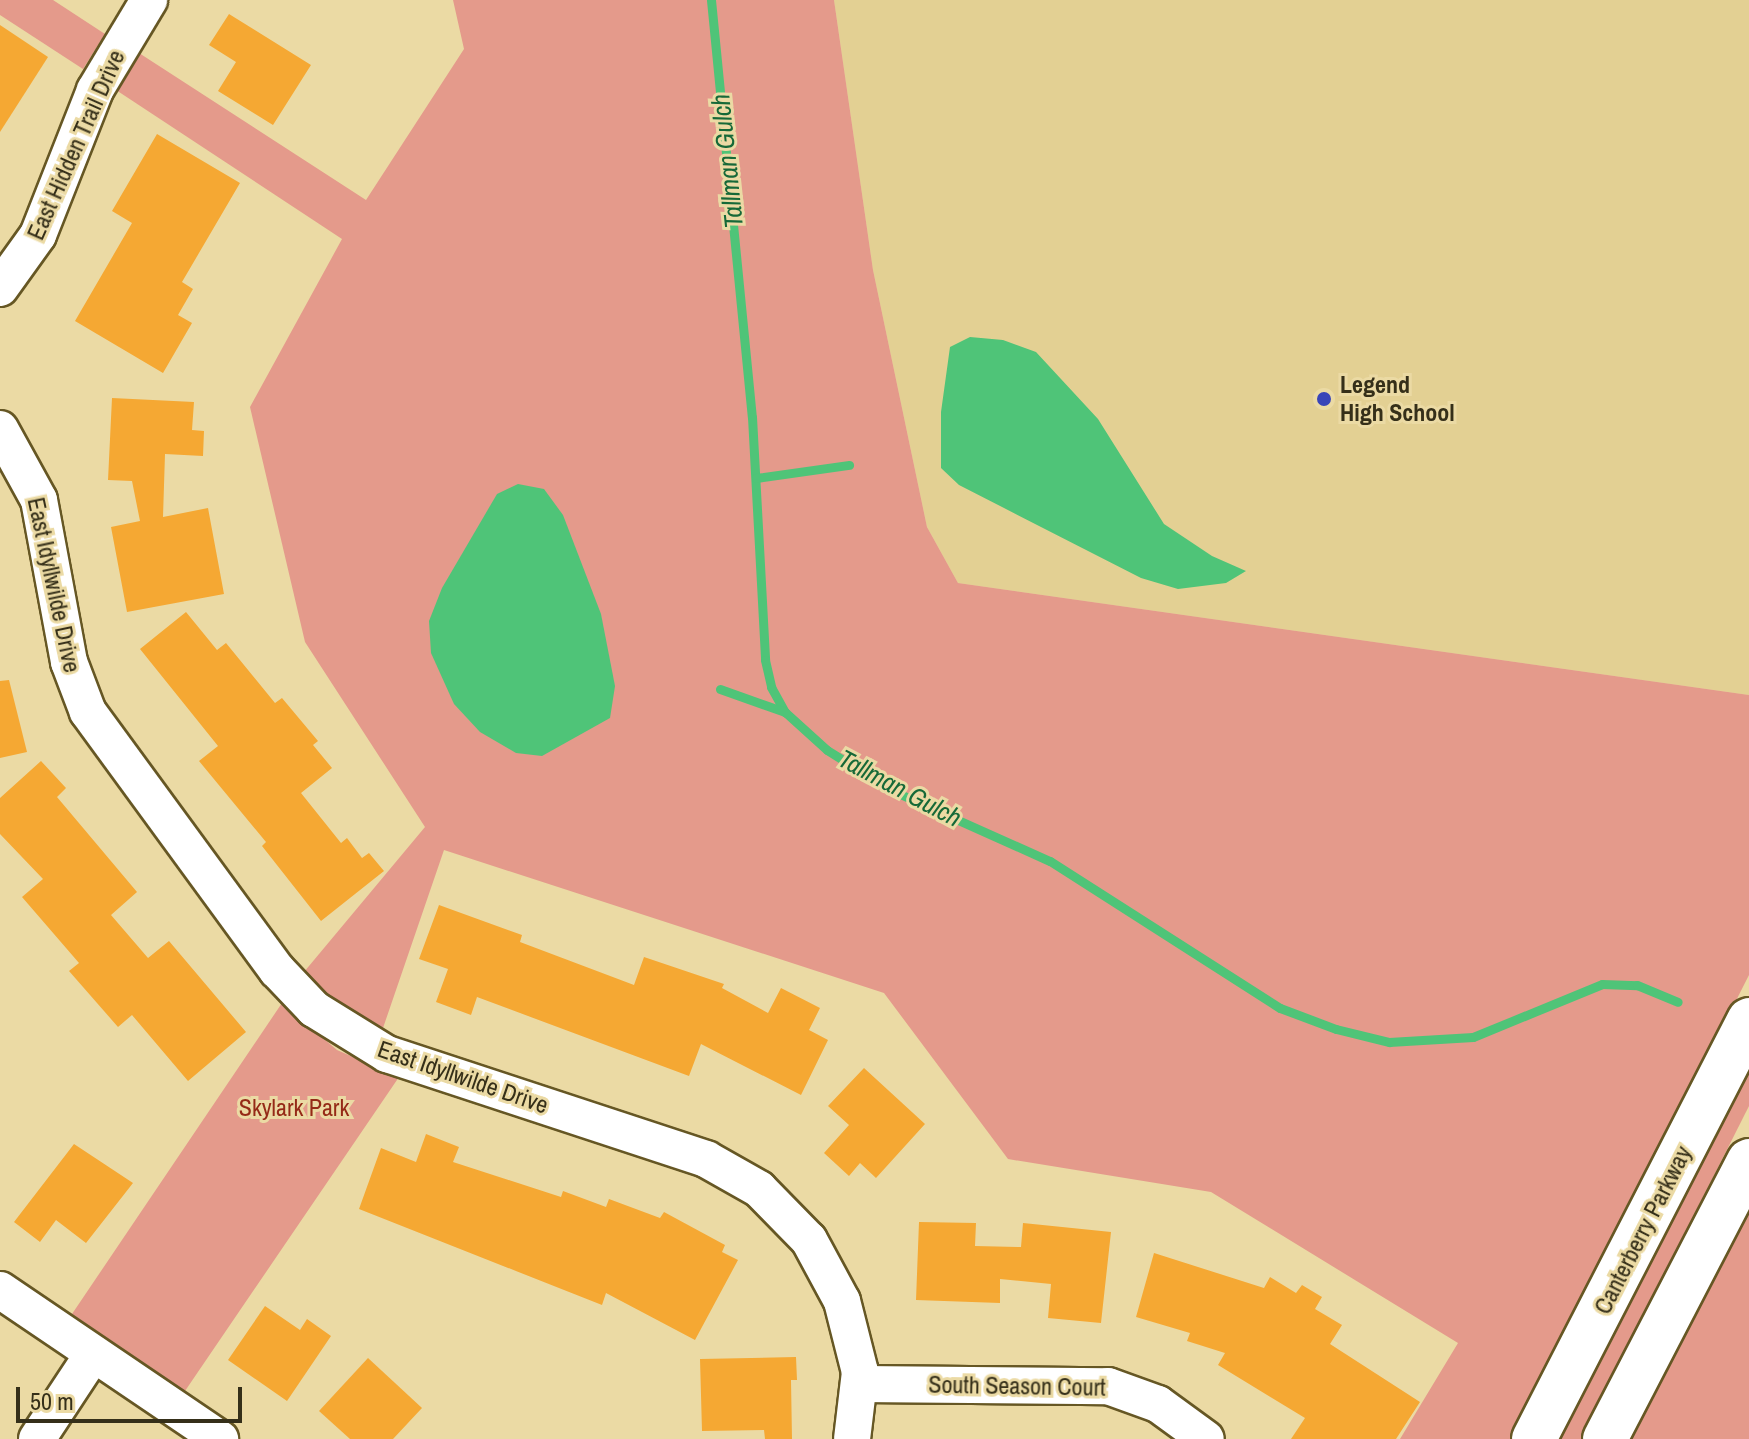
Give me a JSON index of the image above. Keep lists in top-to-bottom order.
{
  "streets": {
    "street": [
      "East Hidden Trail Drive",
      "East Idyllwilde Drive",
      "Canterberry Parkway",
      "South Season Court"
    ]
  },
  "crossings": [
    ["East Idyllwilde Drive", "South Season Court"]
  ],
  "water": ["Tallman Gulch"],
  "parks": ["Skylark Park"],
  "places": ["Legend High School"],
  "scale_bar": "50 m"
}
